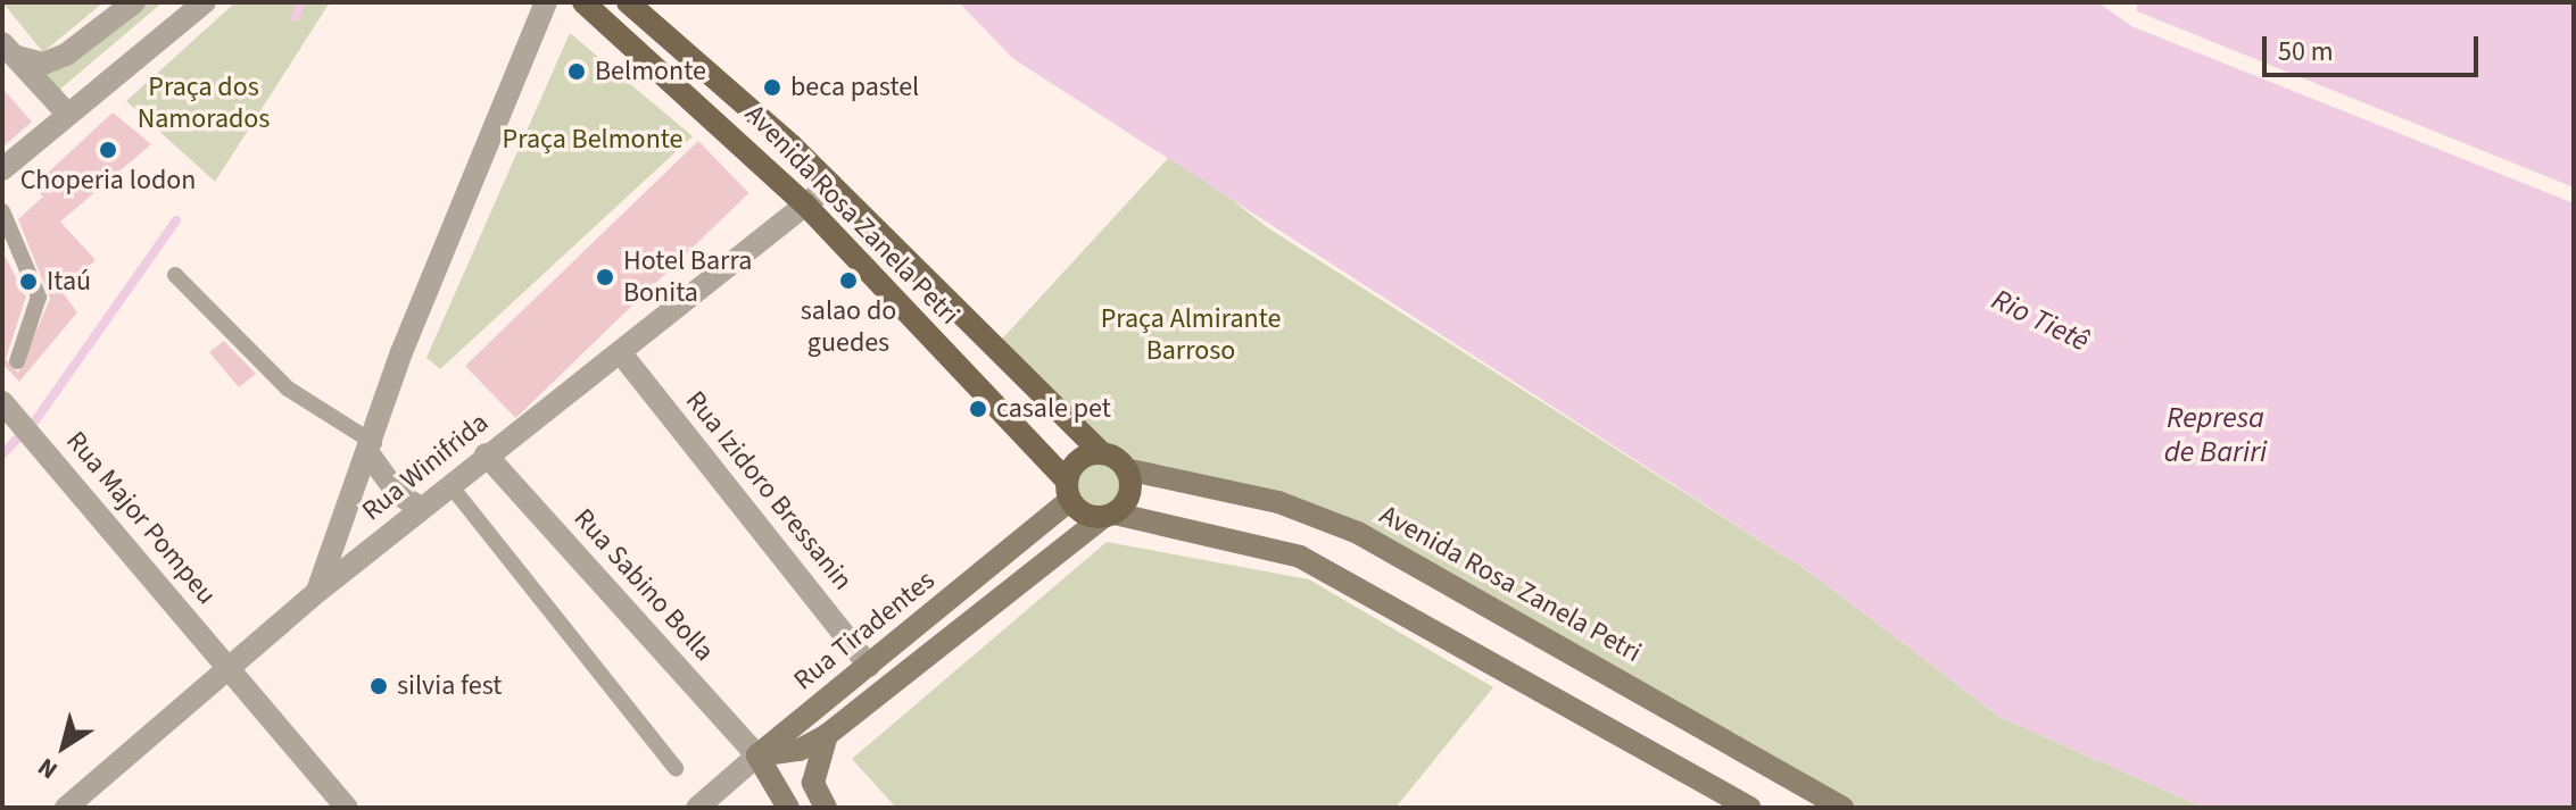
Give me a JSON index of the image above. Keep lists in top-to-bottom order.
{
  "streets": {
    "main road": ["Avenida Rosa Zanela Petri", "Rua Sabino Bolla", "Rua Tiradentes"],
    "street": ["Rua Winifrida", "Rua Izidoro Bressanin", "Rua Major Pompeu"]
  },
  "crossings": [
    ["Avenida Rosa Zanela Petri", "Rua Winifrida"],
    ["Avenida Rosa Zanela Petri", "Rua Tiradentes"],
    ["Rua Winifrida", "Rua Izidoro Bressanin"],
    ["Rua Winifrida", "Rua Major Pompeu"],
    ["Rua Winifrida", "Rua Sabino Bolla"],
    ["Rua Izidoro Bressanin", "Rua Tiradentes"],
    ["Rua Sabino Bolla", "Rua Tiradentes"]
  ],
  "water": ["Rio Tietê", "Represa de Bariri"],
  "parks": ["Praça dos Namorados", "Praça Belmonte", "Praça Almirante Barroso"],
  "places": [
    "Belmonte",
    "beca pastel",
    "Choperia lodon",
    "Hotel Barra Bonita",
    "salao do guedes",
    "Itaú",
    "casale pet",
    "silvia fest"
  ],
  "scale_bar": "50 m",
  "north": "bottom left"
}
